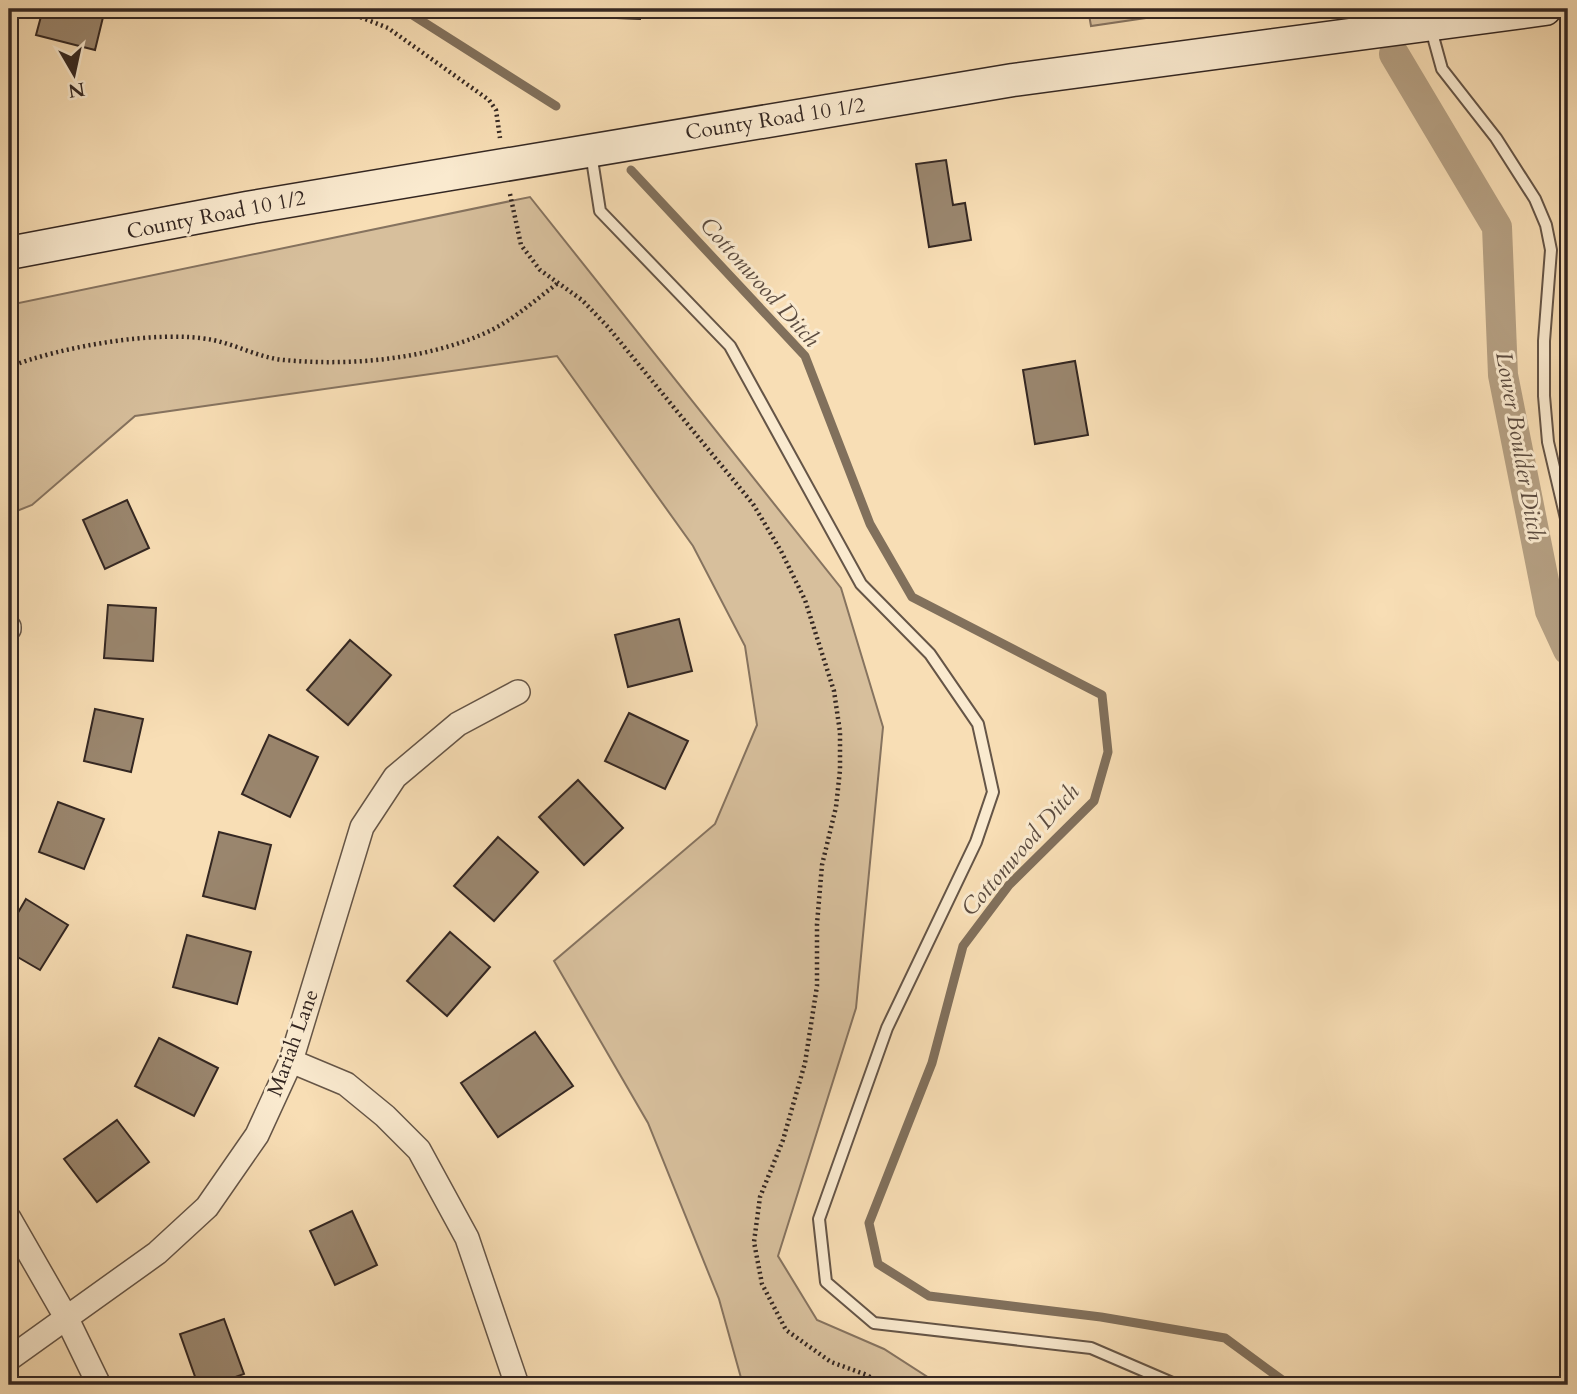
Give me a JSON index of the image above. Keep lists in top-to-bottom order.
{
  "streets": {
    "street": ["County Road 10 1/2", "Mariah Lane"]
  },
  "water": ["Cottonwood Ditch", "Lower Boulder Ditch"],
  "north": "bottom"
}
